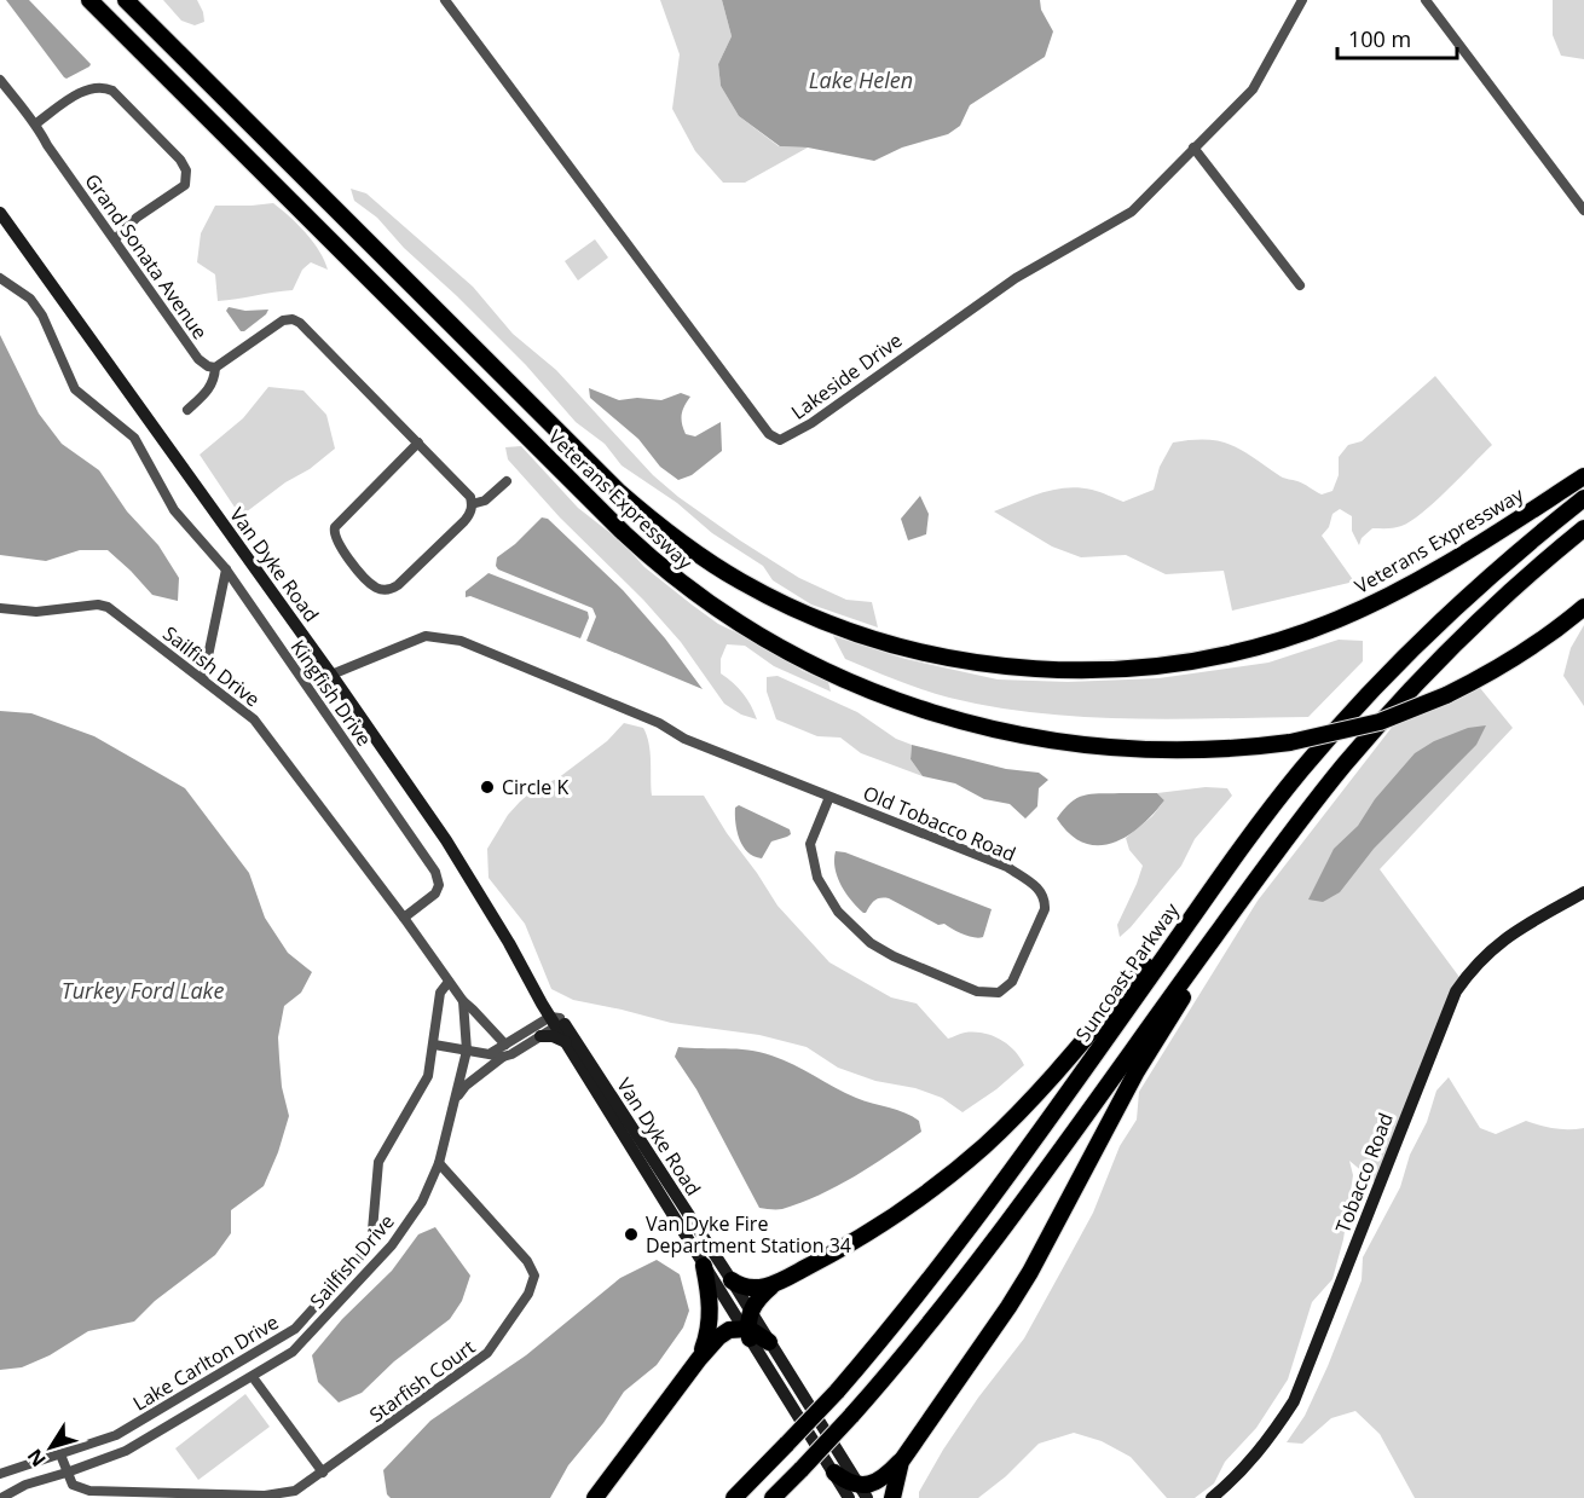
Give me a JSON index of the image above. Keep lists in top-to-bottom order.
{
  "streets": {
    "highway": ["Veterans Expressway", "Suncoast Parkway"],
    "main road": ["Van Dyke Road", "Tobacco Road"],
    "street": [
      "Grand Sonata Avenue",
      "Lakeside Drive",
      "Sailfish Drive",
      "Kingfish Drive",
      "Old Tobacco Road",
      "Lake Carlton Drive",
      "Starfish Court"
    ]
  },
  "crossings": [
    ["Van Dyke Road", "Old Tobacco Road"],
    ["Sailfish Drive", "Kingfish Drive"],
    ["Sailfish Drive", "Starfish Court"]
  ],
  "water": ["Lake Helen", "Turkey Ford Lake"],
  "places": ["Circle K", "Van Dyke Fire Department Station 34"],
  "scale_bar": "100 m",
  "north": "bottom left"
}
